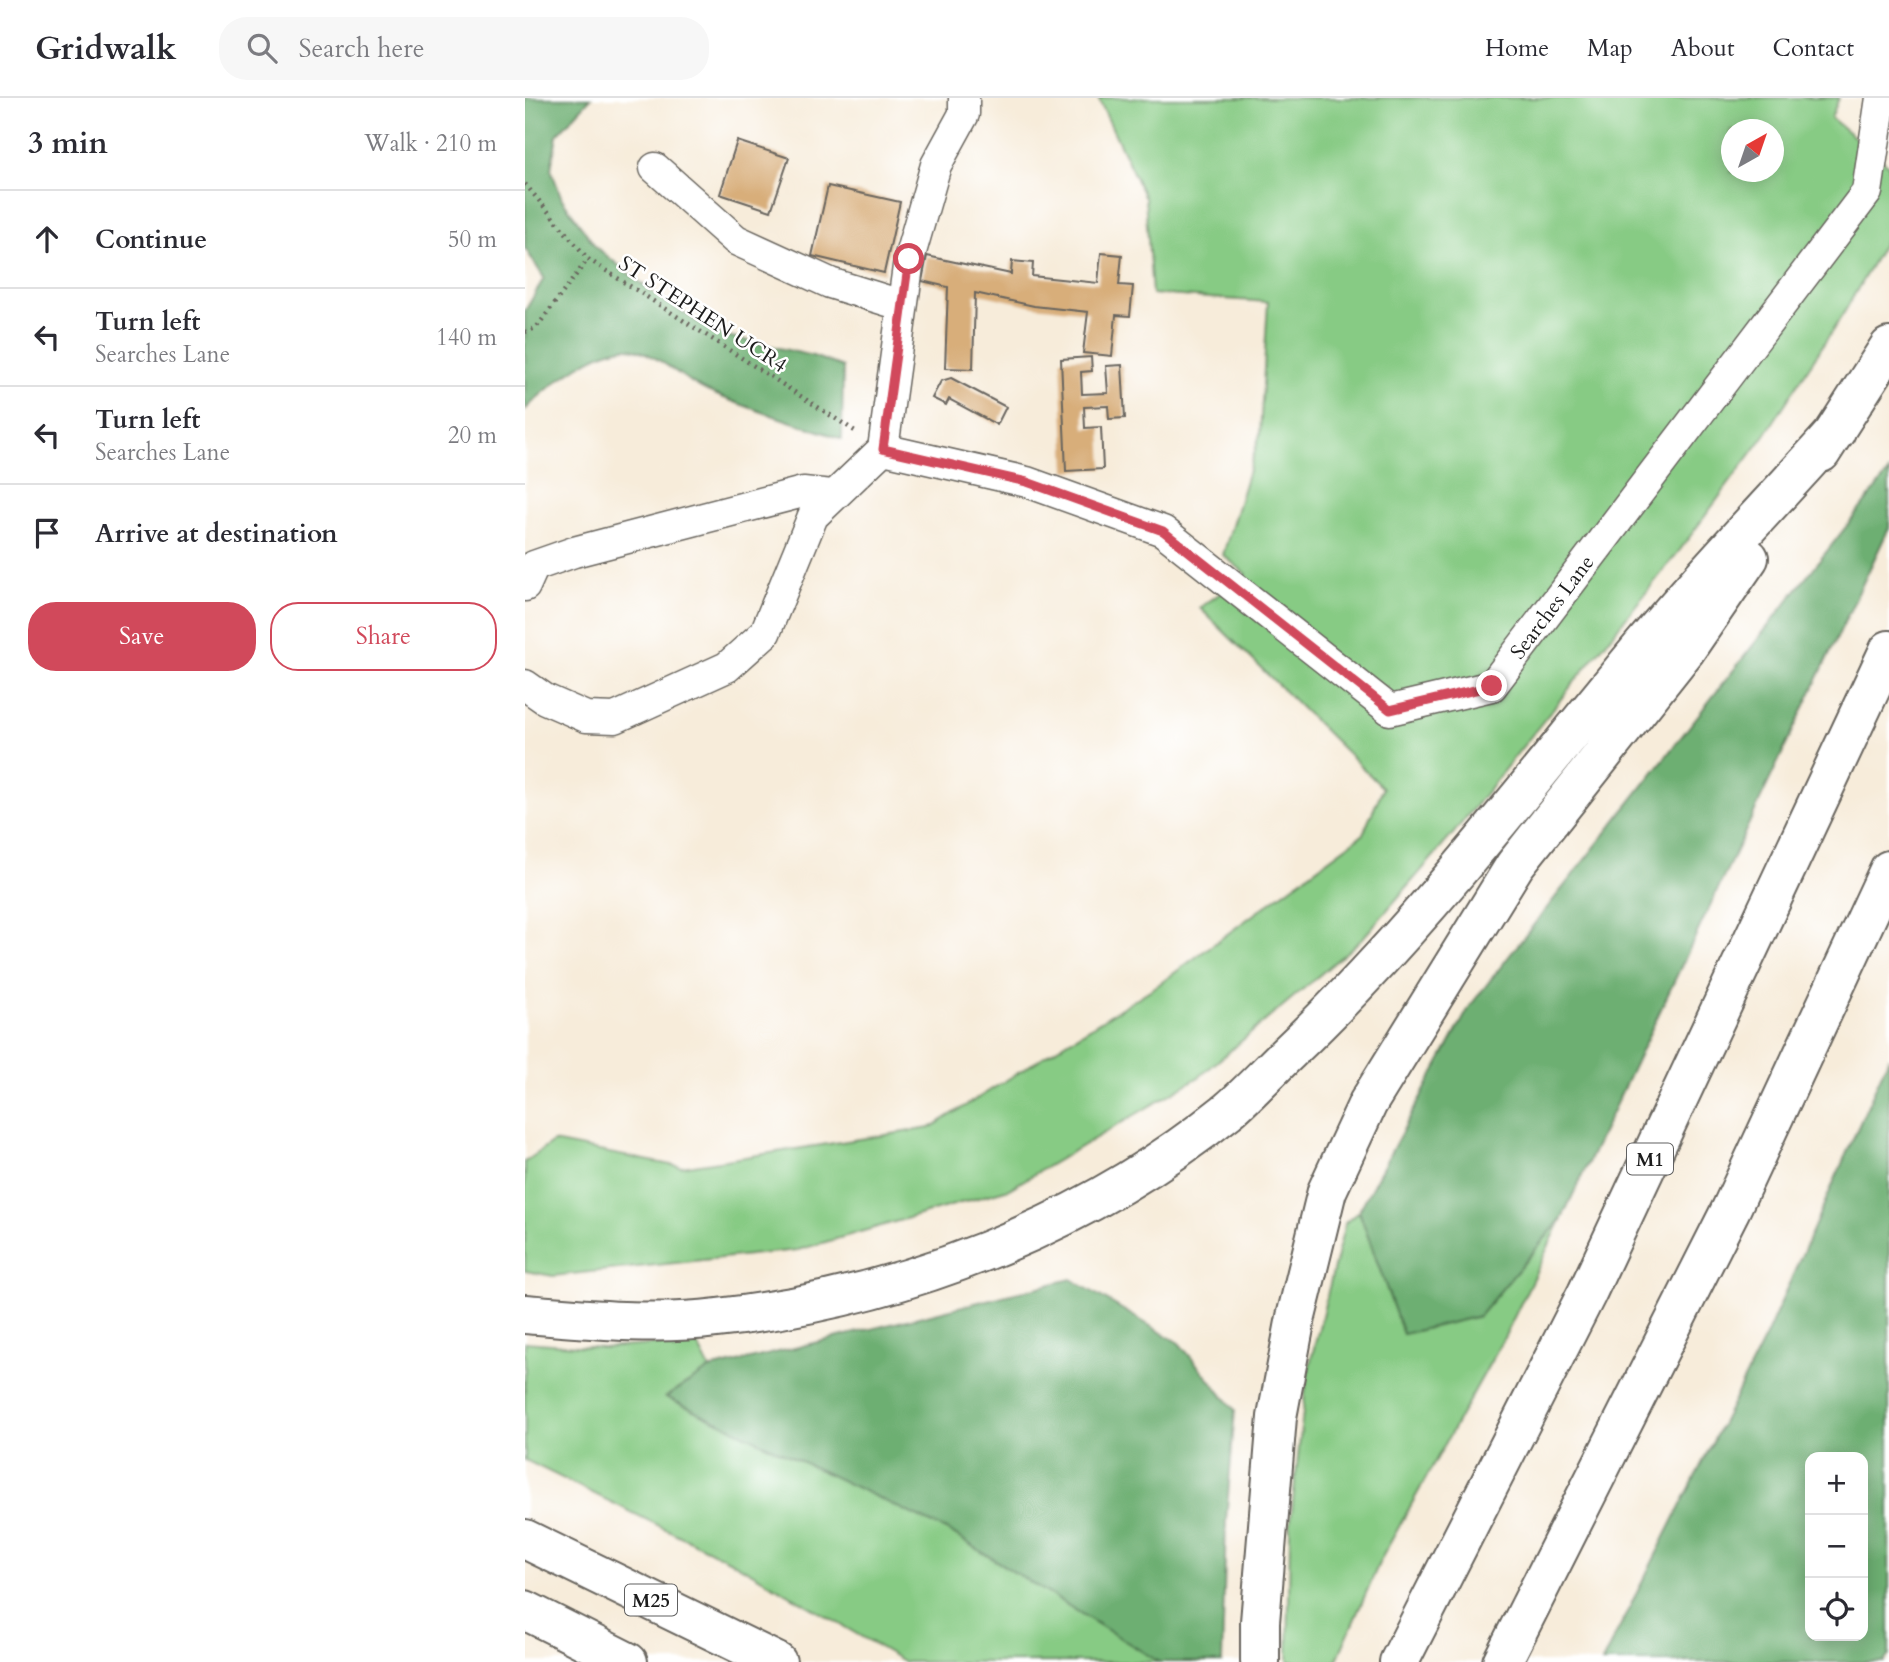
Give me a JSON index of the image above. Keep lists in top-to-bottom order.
{
  "streets": {
    "highway": ["M1", "M25"],
    "street": ["Searches Lane"],
    "path": ["ST STEPHEN UCR4"]
  },
  "crossings": [
    ["ST STEPHEN UCR4", "Searches Lane"]
  ],
  "north": "top right",
  "page": {
    "header": "Gridwalk",
    "search": "Search here",
    "nav": [
      "Home",
      "Map",
      "About",
      "Contact"
    ],
    "heading": ["3 min", "Walk · 210 m"],
    "list": [
      ["Continue", "50 m"],
      ["Turn left", "Searches Lane", "140 m"],
      ["Turn left", "Searches Lane", "20 m"],
      "Arrive at destination"
    ],
    "buttons": ["Save", "Share"],
    "map_buttons": ["+", "−"]
  }
}
